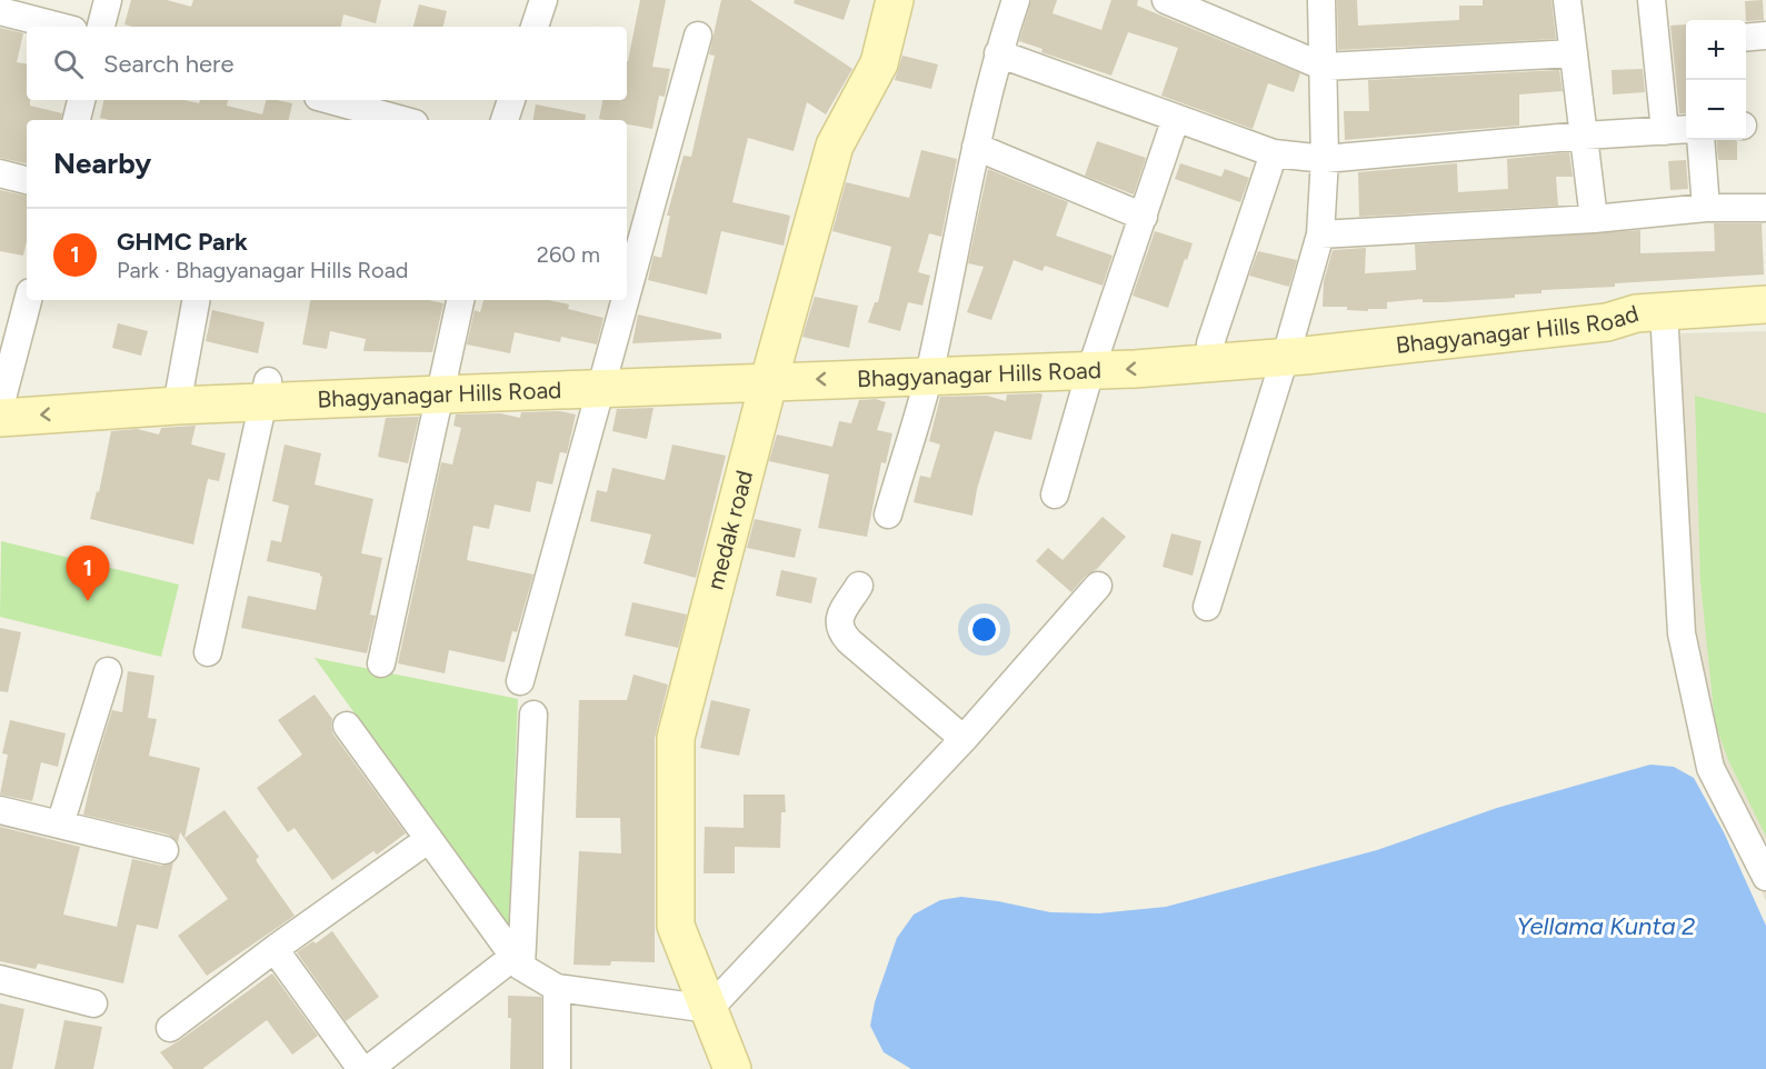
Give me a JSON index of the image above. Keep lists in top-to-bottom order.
{
  "streets": {
    "main road": ["Bhagyanagar Hills Road", "medak road"]
  },
  "crossings": [
    ["Bhagyanagar Hills Road", "medak road"]
  ],
  "water": ["Yellama Kunta 2"],
  "page": {
    "map_buttons": ["+", "−"],
    "search": "Search here",
    "heading": "Nearby",
    "list": [
      {
        "mark": "1",
        "name": "GHMC Park",
        "note": "Park · Bhagyanagar Hills Road",
        "value": "260 m"
      }
    ],
    "pins": "1"
  }
}
